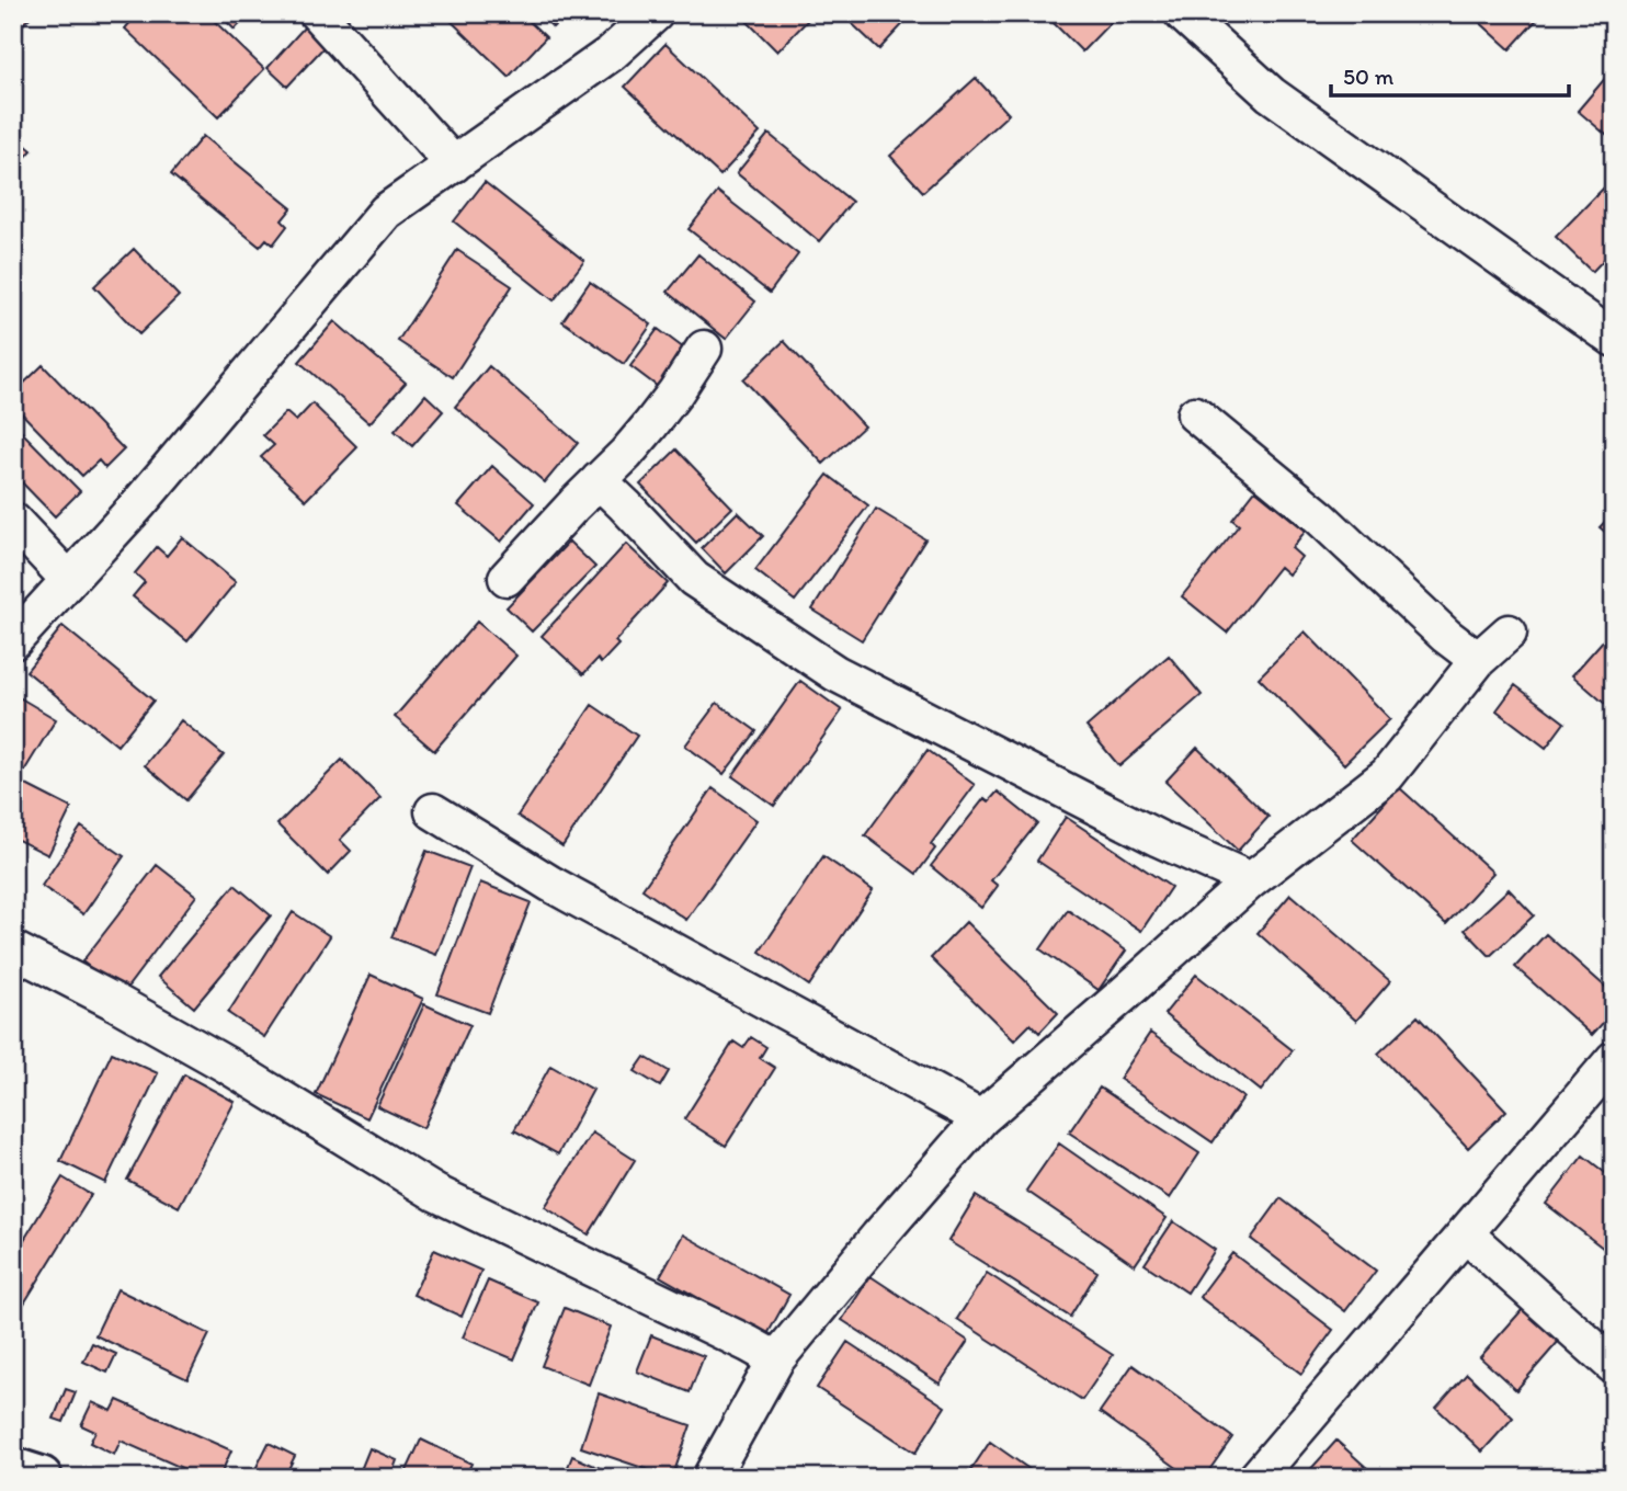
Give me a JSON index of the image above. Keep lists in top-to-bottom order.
{
  "scale_bar": "50 m"
}
